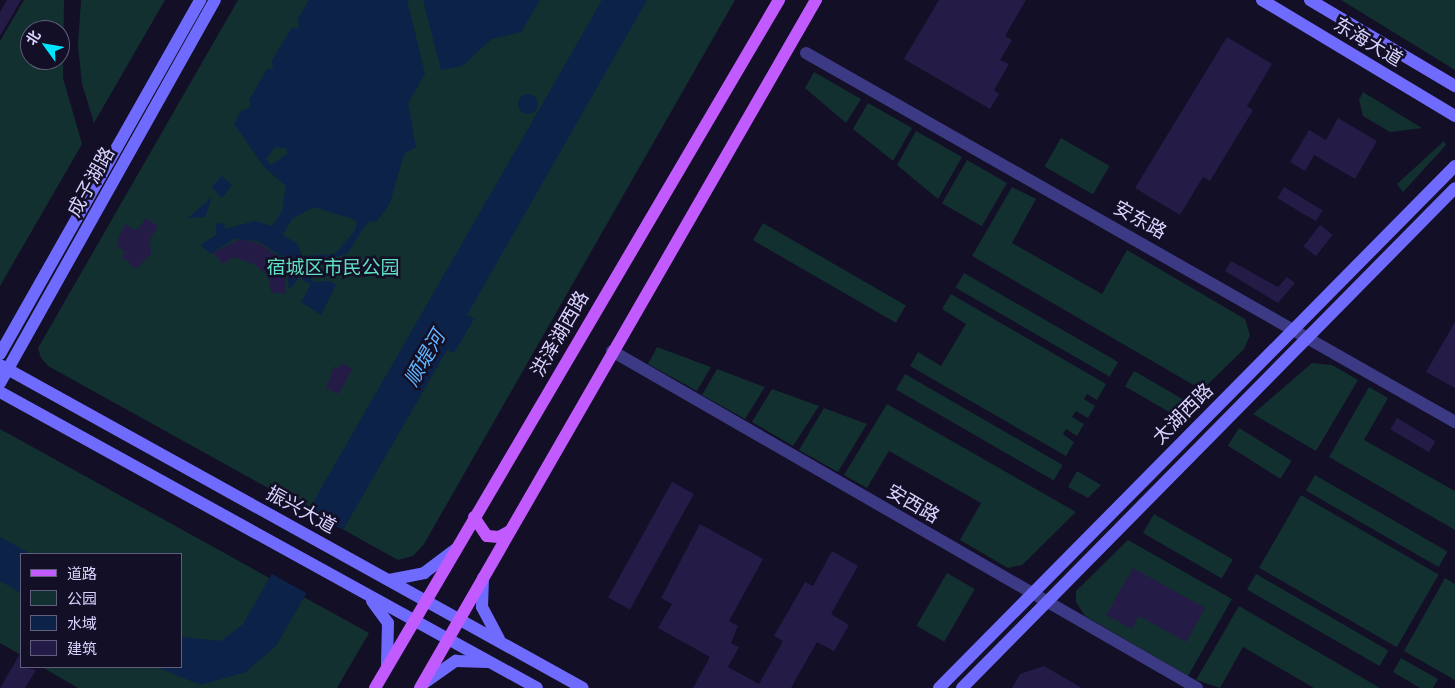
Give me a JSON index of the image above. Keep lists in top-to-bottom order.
{
  "streets": {
    "main road": ["洪泽湖西路"],
    "street": [
      "东海大道",
      "成子湖路",
      "安东路",
      "太湖西路",
      "安西路",
      "振兴大道"
    ]
  },
  "crossings": [
    ["成子湖路", "振兴大道"],
    ["安东路", "太湖西路"],
    ["洪泽湖西路", "振兴大道"],
    ["太湖西路", "安西路"]
  ],
  "water": ["顺堤河"],
  "parks": ["宿城区市民公园"],
  "legend": [
    "道路",
    "公园",
    "水域",
    "建筑"
  ],
  "north": "top left"
}
